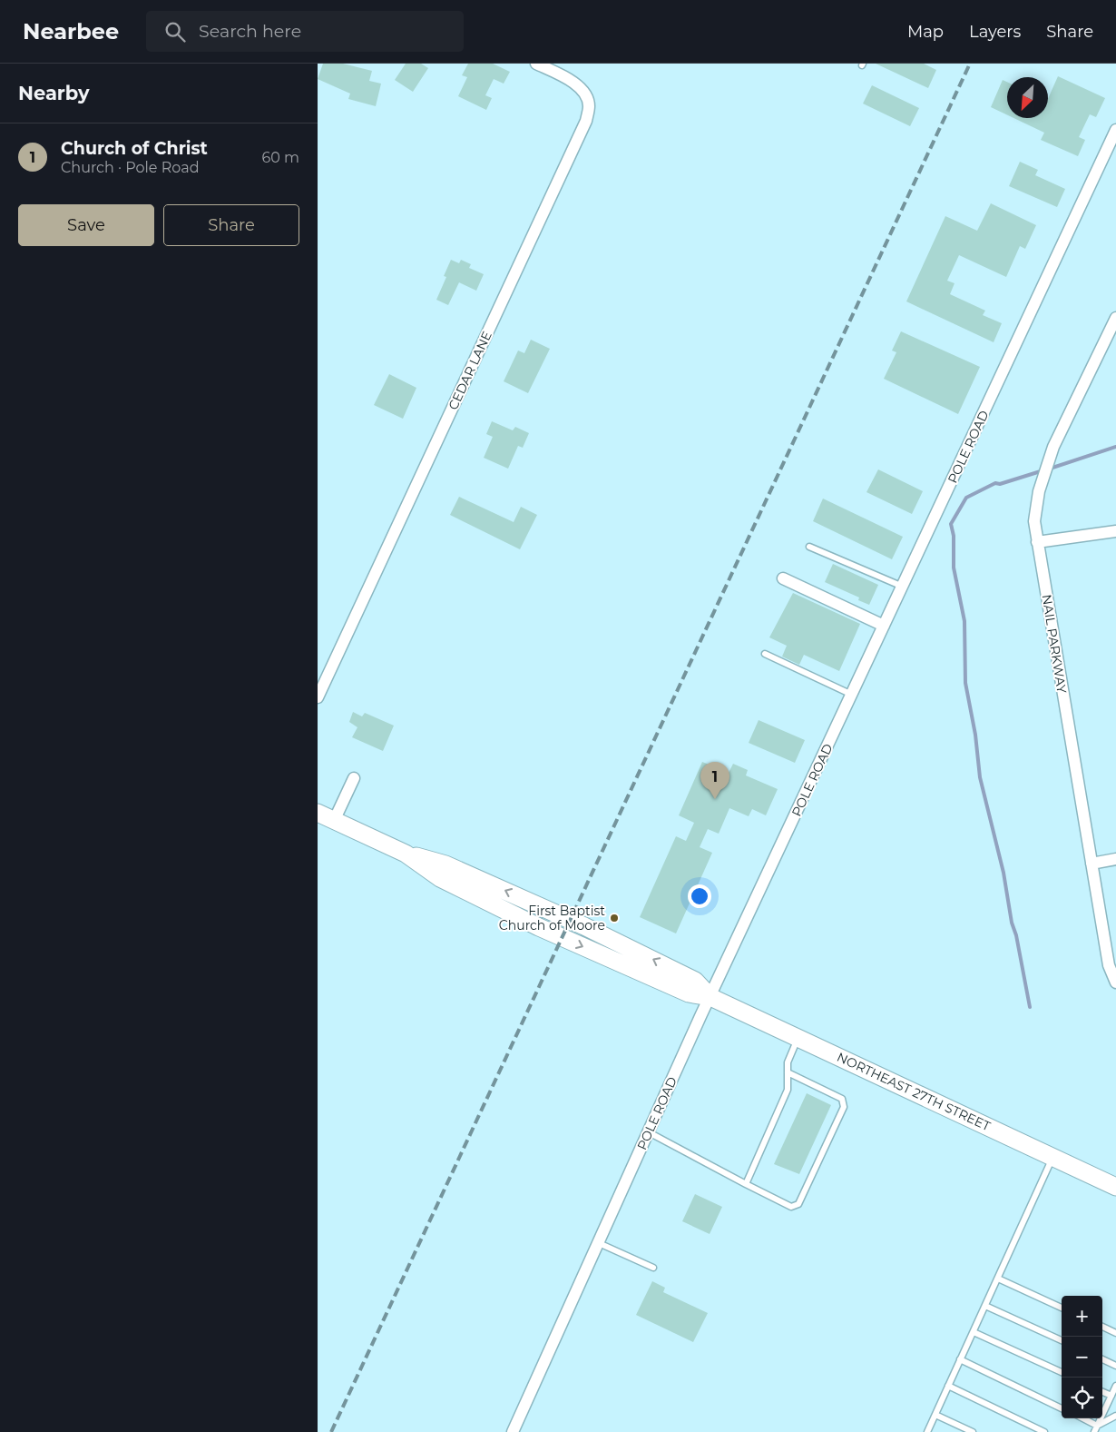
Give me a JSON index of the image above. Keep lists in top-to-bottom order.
{
  "streets": {
    "main road": ["NORTHEAST 27TH STREET"],
    "street": ["CEDAR LANE", "POLE ROAD", "NAIL PARKWAY"]
  },
  "crossings": [
    ["POLE ROAD", "NORTHEAST 27TH STREET"]
  ],
  "places": ["First Baptist Church of Moore"],
  "north": "bottom left",
  "page": {
    "header": "Nearbee",
    "search": "Search here",
    "nav": ["Map", "Layers", "Share"],
    "heading": "Nearby",
    "list": [
      {
        "mark": "1",
        "name": "Church of Christ",
        "note": "Church · Pole Road",
        "value": "60 m"
      }
    ],
    "buttons": ["Save", "Share"],
    "pins": "1",
    "map_buttons": ["+", "−"]
  }
}
